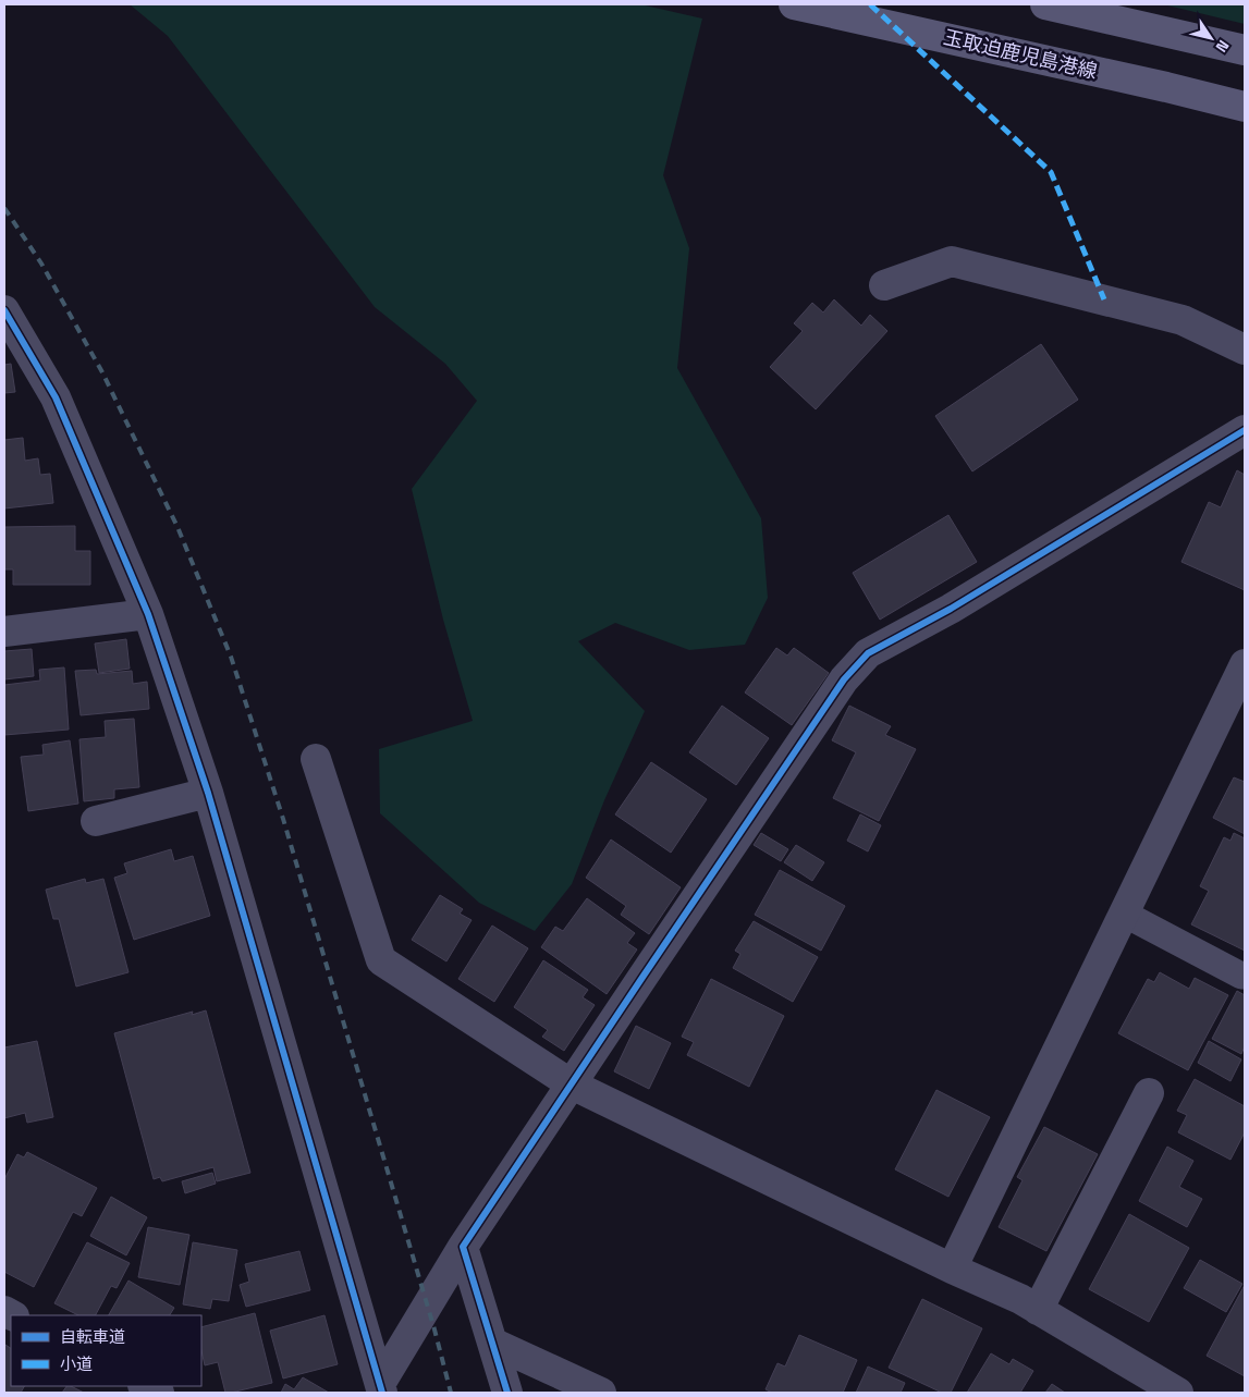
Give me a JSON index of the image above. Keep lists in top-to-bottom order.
{
  "streets": {
    "main road": ["玉取迫鹿児島港線"]
  },
  "legend": ["自転車道", "小道"],
  "north": "bottom right"
}
